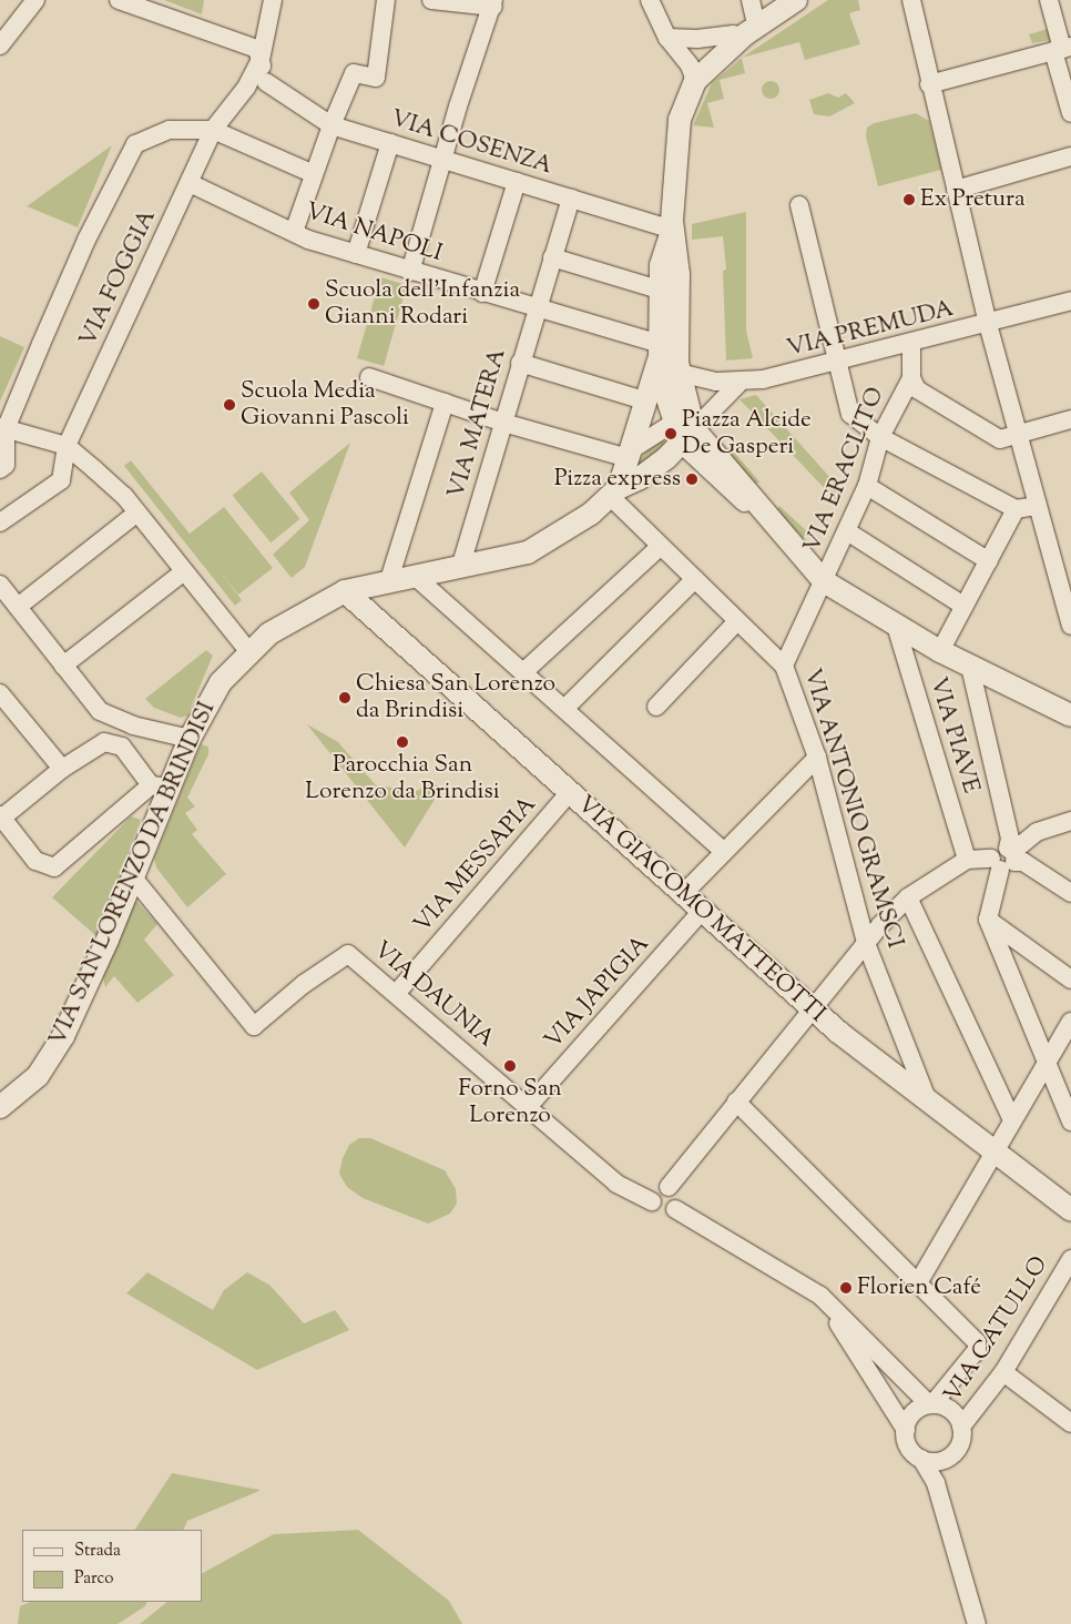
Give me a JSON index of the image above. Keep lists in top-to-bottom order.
{
  "streets": {
    "street": [
      "VIA COSENZA",
      "VIA NAPOLI",
      "VIA FOGGIA",
      "VIA PREMUDA",
      "VIA MATERA",
      "VIA ERACLITO",
      "VIA PIAVE",
      "VIA ANTONIO GRAMSCI",
      "VIA MESSAPIA",
      "VIA SAN LORENZO DA BRINDISI",
      "VIA GIACOMO MATTEOTTI",
      "VIA JAPIGIA",
      "VIA DAUNIA",
      "VIA CATULLO"
    ]
  },
  "crossings": [
    ["VIA COSENZA", "VIA MATERA"],
    ["VIA NAPOLI", "VIA FOGGIA"],
    ["VIA NAPOLI", "VIA PREMUDA"],
    ["VIA NAPOLI", "VIA MATERA"],
    ["VIA MATERA", "VIA SAN LORENZO DA BRINDISI"],
    ["VIA ERACLITO", "VIA ANTONIO GRAMSCI"],
    ["VIA ANTONIO GRAMSCI", "VIA SAN LORENZO DA BRINDISI"],
    ["VIA ANTONIO GRAMSCI", "VIA GIACOMO MATTEOTTI"],
    ["VIA MESSAPIA", "VIA GIACOMO MATTEOTTI"],
    ["VIA MESSAPIA", "VIA DAUNIA"],
    ["VIA SAN LORENZO DA BRINDISI", "VIA GIACOMO MATTEOTTI"],
    ["VIA SAN LORENZO DA BRINDISI", "VIA DAUNIA"],
    ["VIA GIACOMO MATTEOTTI", "VIA JAPIGIA"],
    ["VIA JAPIGIA", "VIA DAUNIA"]
  ],
  "places": [
    "Ex Pretura",
    "Scuola dell'Infanzia Gianni Rodari",
    "Scuola Media Giovanni Pascoli",
    "Piazza Alcide De Gasperi",
    "Pizza express",
    "Chiesa San Lorenzo da Brindisi",
    "Parocchia San Lorenzo da Brindisi",
    "Forno San Lorenzo",
    "Florien Café"
  ],
  "legend": ["Strada", "Parco"]
}
